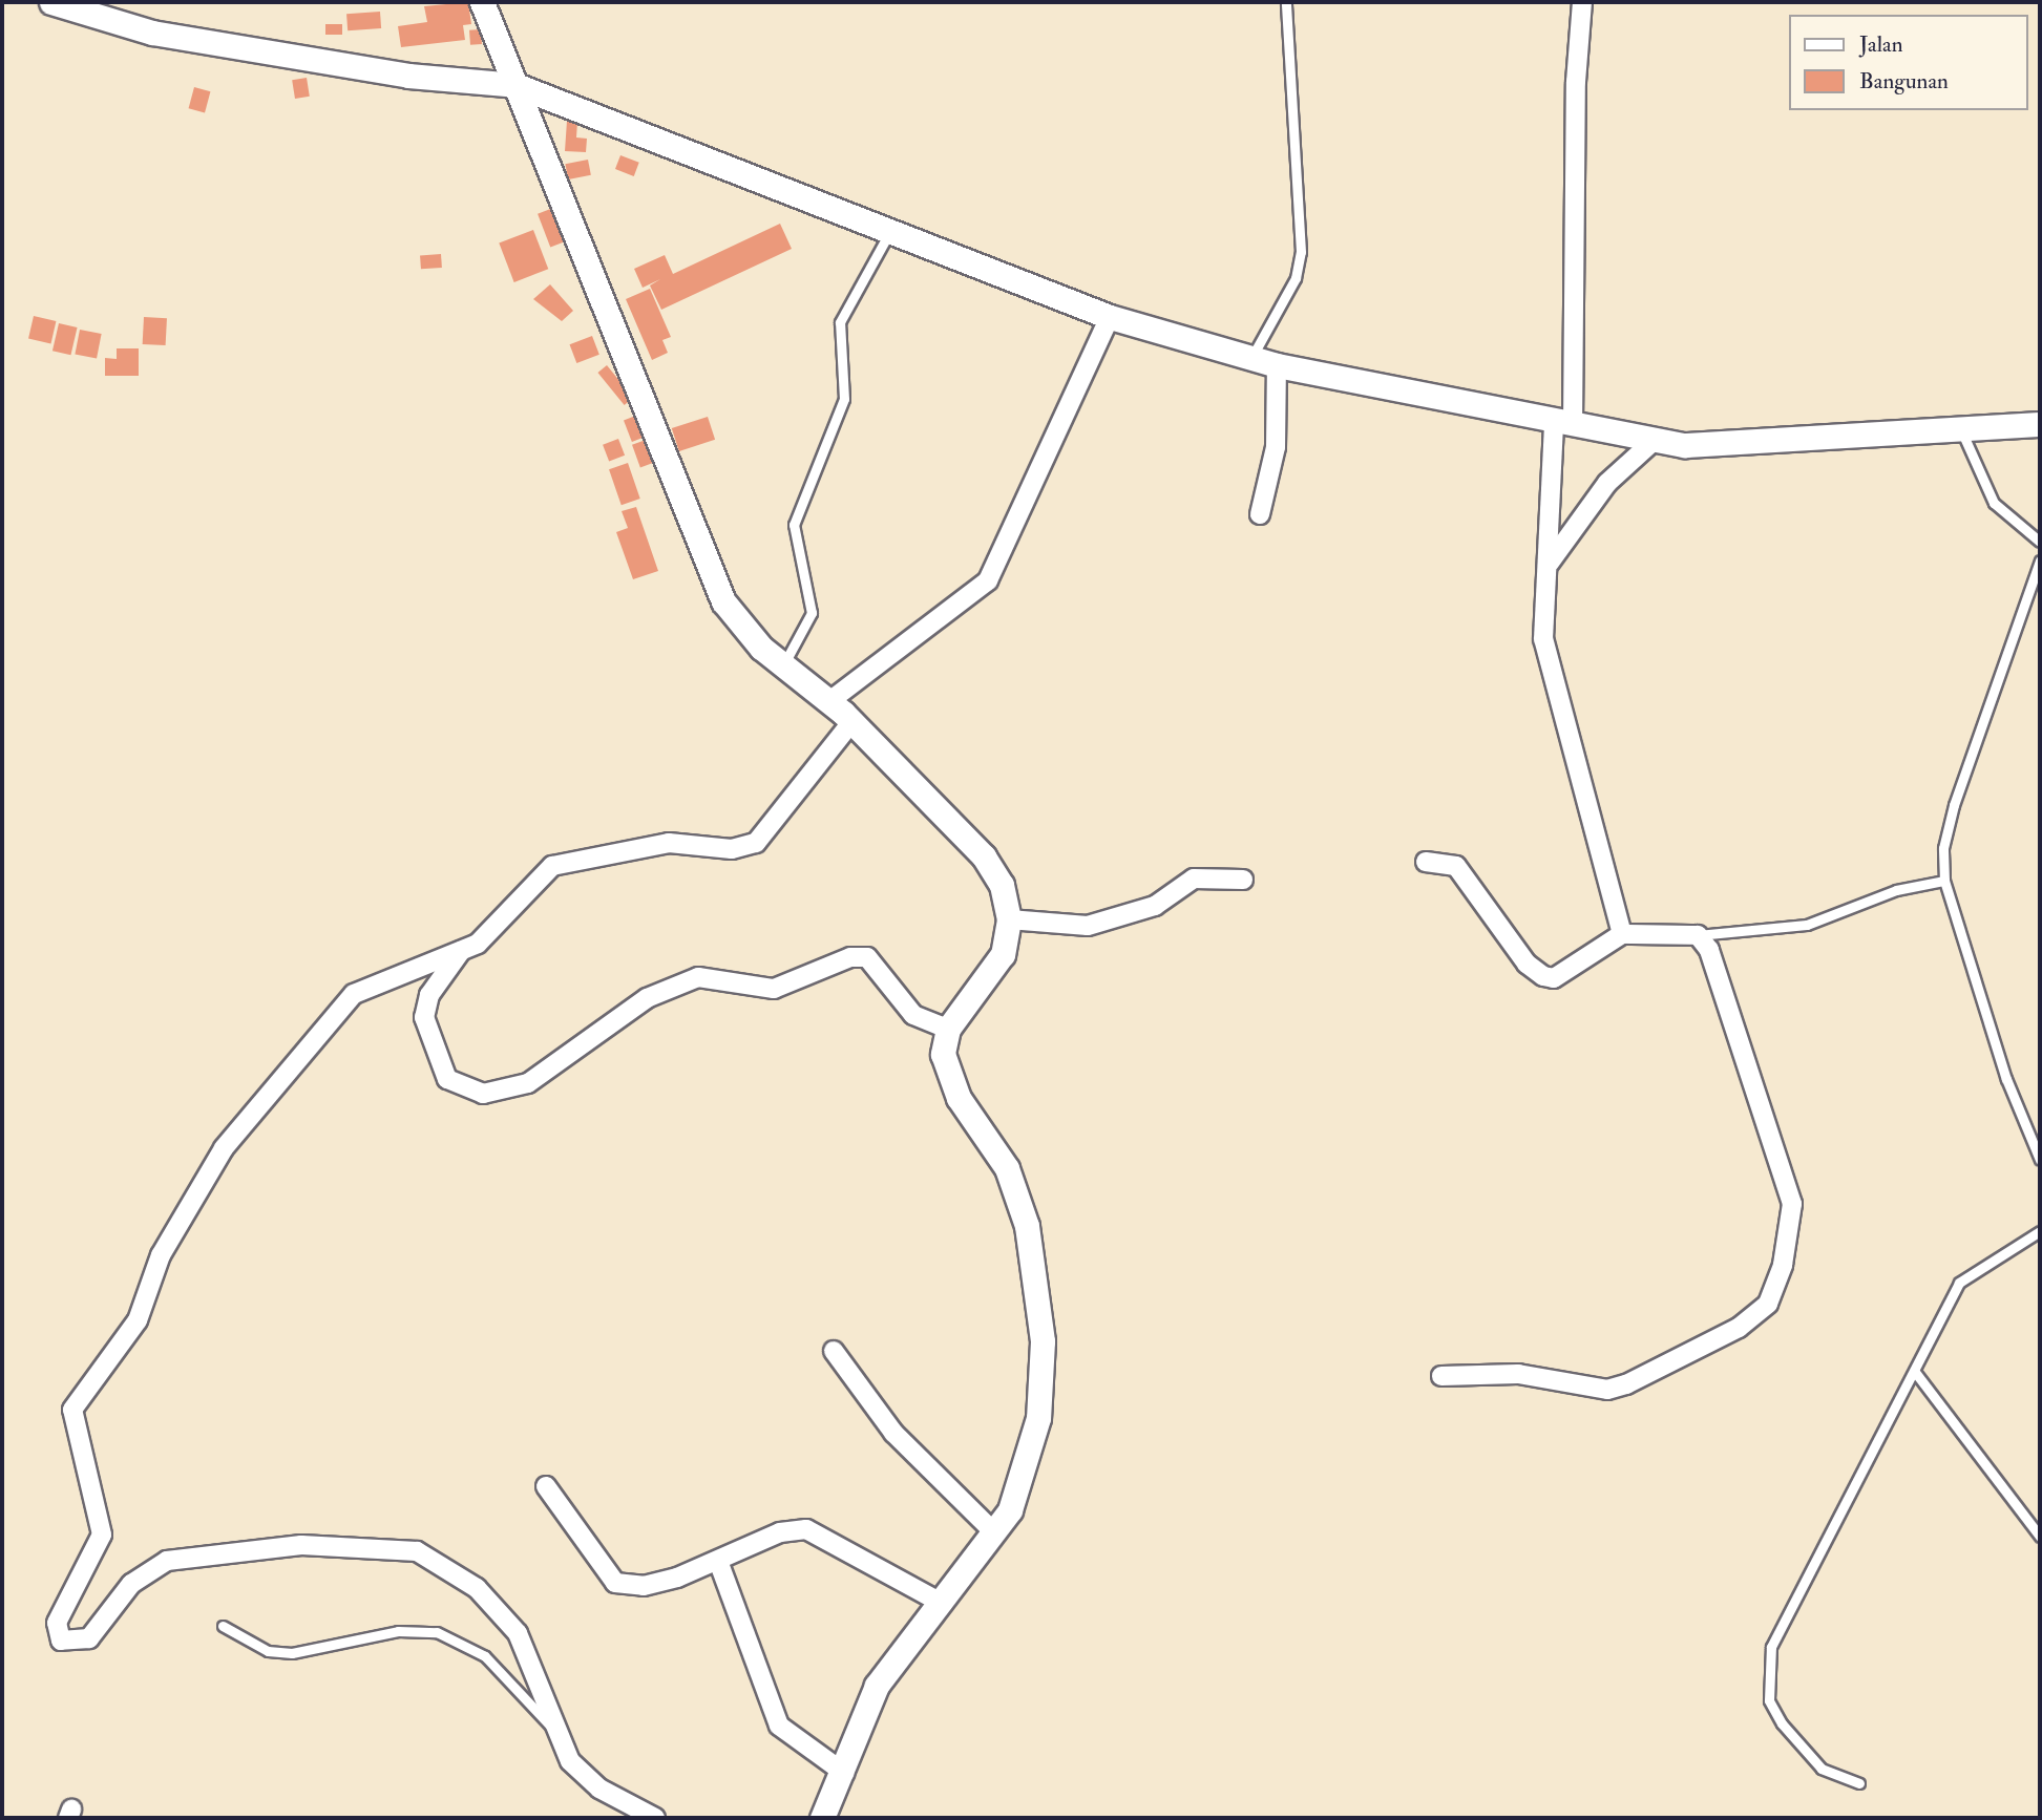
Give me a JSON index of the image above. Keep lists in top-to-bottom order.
{
  "legend": ["Jalan", "Bangunan"]
}
